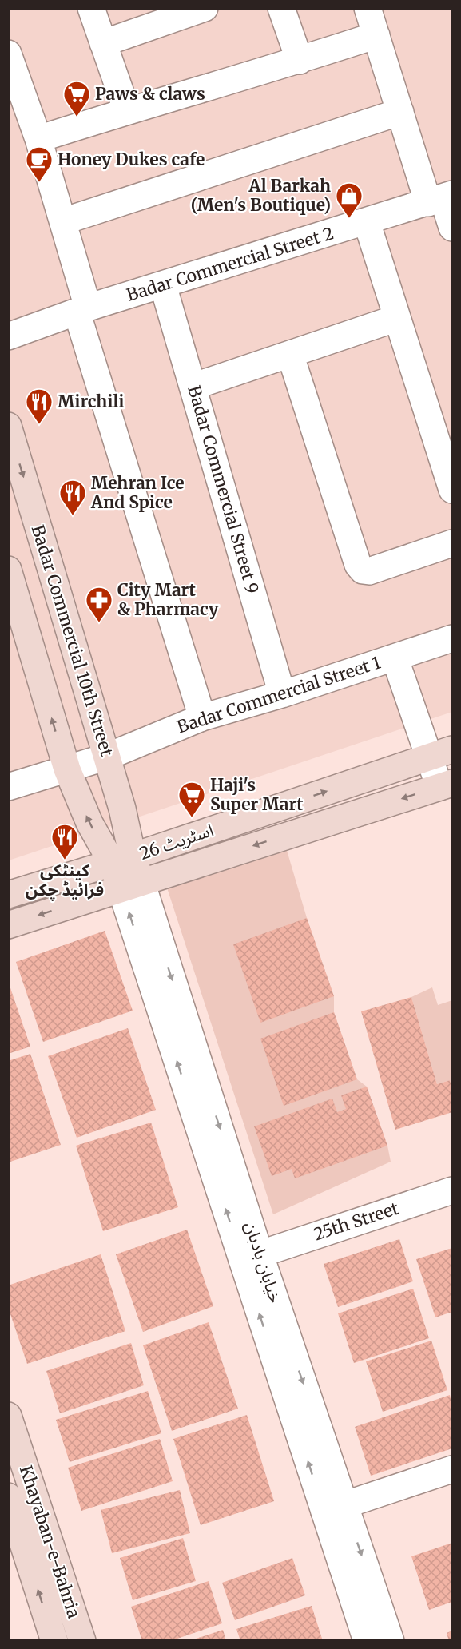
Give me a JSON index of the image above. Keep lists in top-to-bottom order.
{
  "streets": {
    "main road": ["Badar Commercial 10th Street", "اسٹریٹ 26", "Khayaban-e-Bahria"],
    "street": [
      "Badar Commercial Street 2",
      "Badar Commercial Street 9",
      "Badar Commercial Street 1",
      "25th Street",
      "خیابان بادبان"
    ]
  },
  "crossings": [
    ["Badar Commercial Street 2", "Badar Commercial Street 9"],
    ["Badar Commercial Street 9", "Badar Commercial Street 1"],
    ["Badar Commercial 10th Street", "Badar Commercial Street 1"],
    ["Badar Commercial 10th Street", "اسٹریٹ 26"],
    ["اسٹریٹ 26", "خیابان بادبان"],
    ["25th Street", "خیابان بادبان"]
  ],
  "places": {
    "supermarket": ["Paws & claws", "Haji's Super Mart"],
    "cafe": ["Honey Dukes cafe"],
    "shop": ["Al Barkah (Men's Boutique)"],
    "restaurant": ["Mirchili", "Mehran Ice And Spice", "کینٹکی فرائیڈ چکن"],
    "pharmacy": ["City Mart & Pharmacy"]
  }
}
